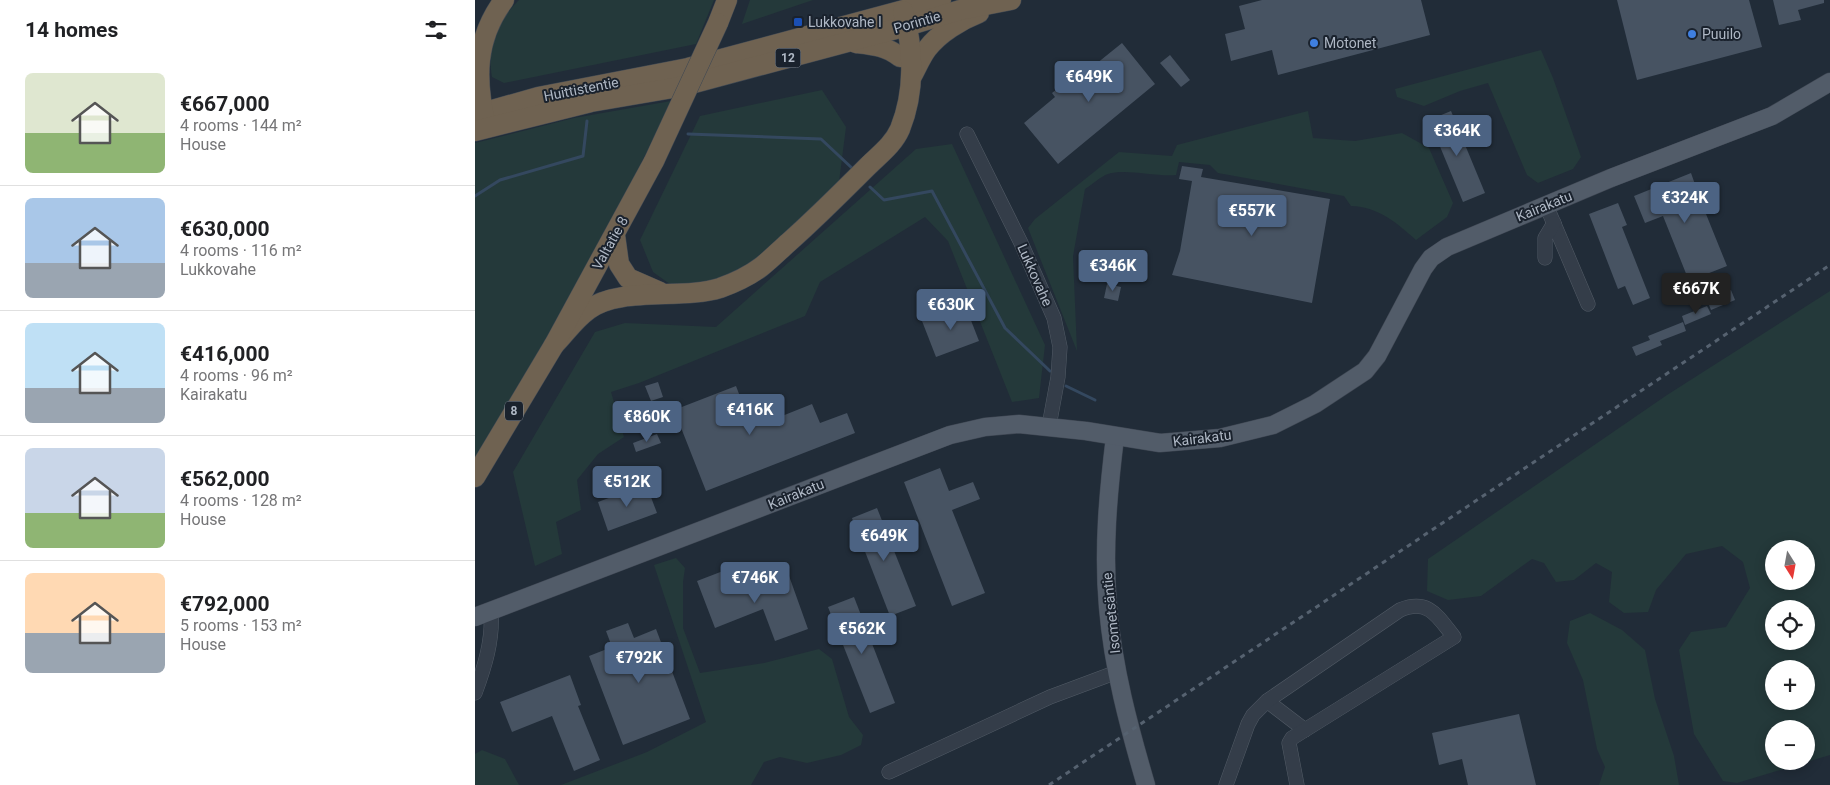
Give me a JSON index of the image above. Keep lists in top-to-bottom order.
{
  "streets": {
    "highway": [
      "Porintie",
      "12",
      "Huittistentie",
      "Valtatie 8",
      "8"
    ],
    "main road": ["Kairakatu", "Isometsäntie"],
    "street": ["Lukkovahe"]
  },
  "crossings": [
    ["Porintie", "Huittistentie"],
    ["Kairakatu", "Lukkovahe"],
    ["Kairakatu", "Isometsäntie"]
  ],
  "places": {
    "transit": ["Lukkovahe I"],
    "other": ["Puuilo", "Motonet"]
  },
  "north": "bottom",
  "page": {
    "heading": "14 homes",
    "list": [
      {
        "name": "€667,000",
        "note": "4 rooms · 144 m² · House"
      },
      {
        "name": "€630,000",
        "note": "4 rooms · 116 m² · Lukkovahe"
      },
      {
        "name": "€416,000",
        "note": "4 rooms · 96 m² · Kairakatu"
      },
      {
        "name": "€562,000",
        "note": "4 rooms · 128 m² · House"
      },
      {
        "name": "€792,000",
        "note": "5 rooms · 153 m² · House"
      }
    ],
    "price": [
      "€649K",
      "€364K",
      "€324K",
      "€557K",
      "€346K",
      "€667K",
      "€630K",
      "€416K",
      "€860K",
      "€512K",
      "€649K",
      "€746K",
      "€562K",
      "€792K"
    ],
    "map_buttons": ["+", "−"]
  }
}
